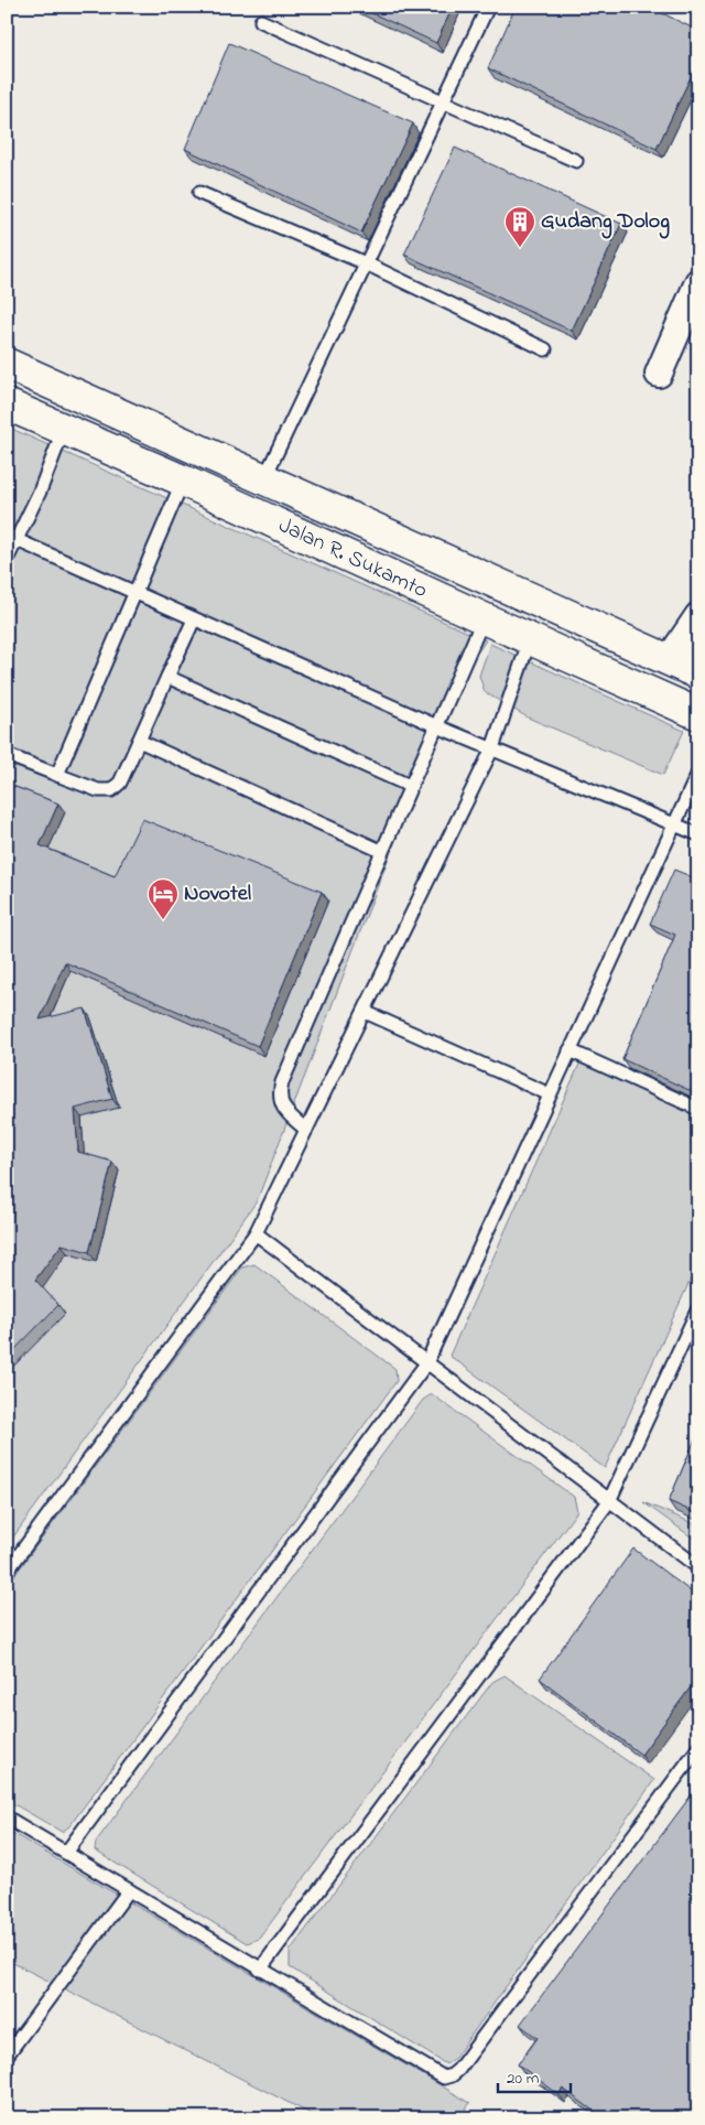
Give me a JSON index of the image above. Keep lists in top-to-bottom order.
{
  "streets": {
    "highway": ["Jalan R. Sukamto"]
  },
  "places": {
    "building": ["Gudang Dolog"],
    "hotel": ["Novotel"]
  },
  "scale_bar": "20 m"
}
